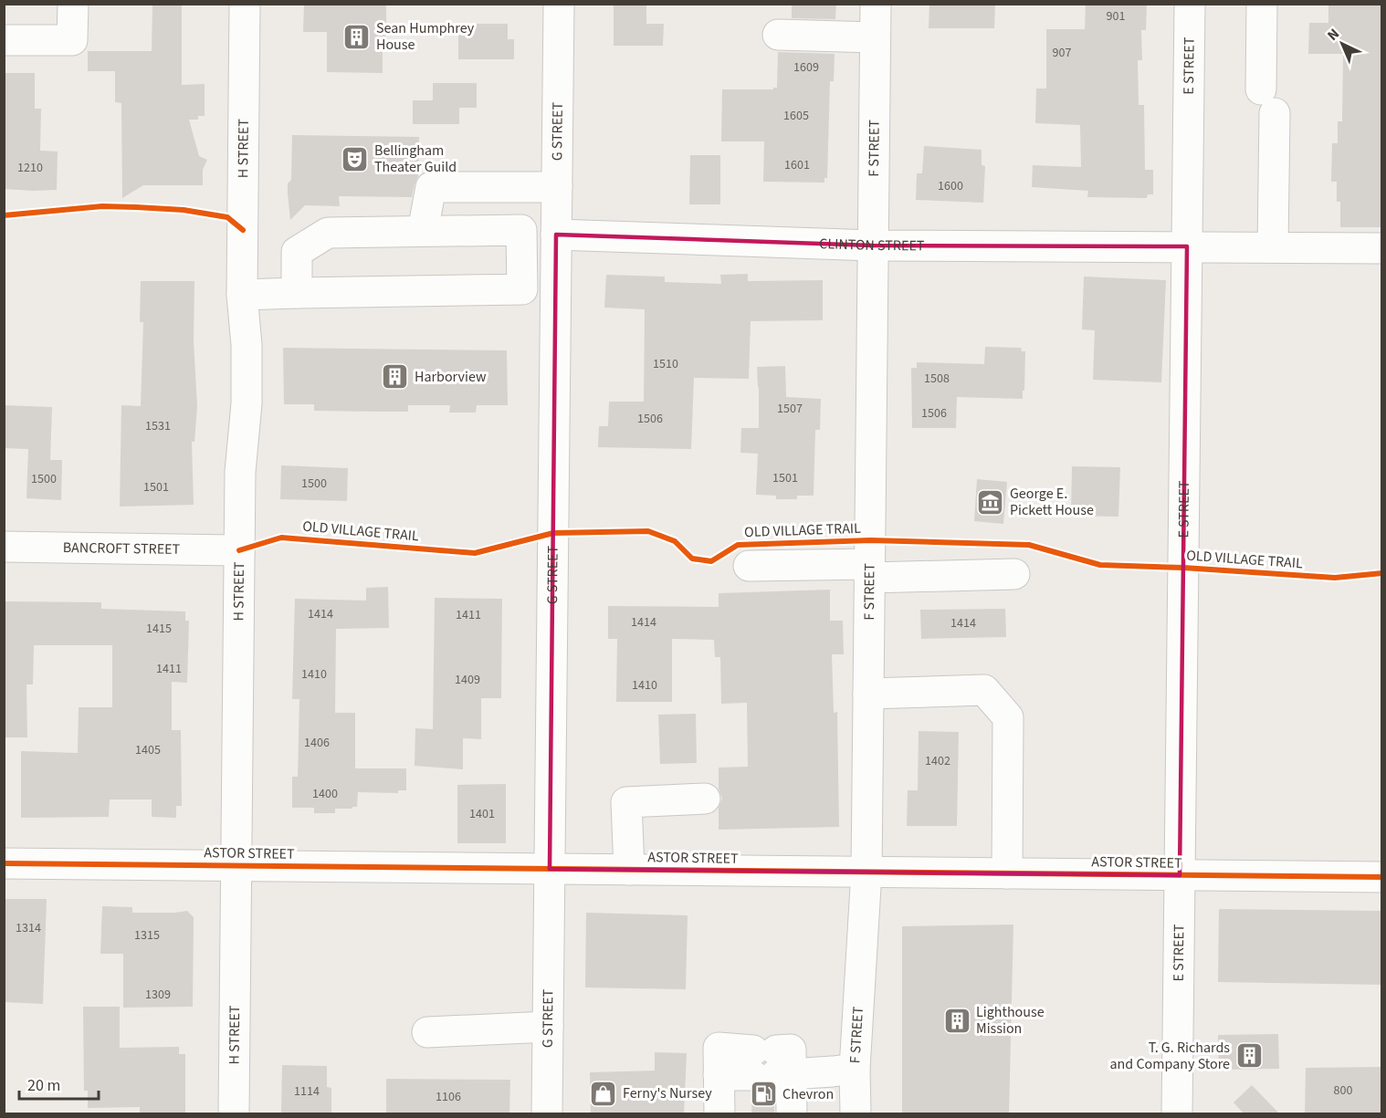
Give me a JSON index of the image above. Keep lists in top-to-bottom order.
{
  "streets": {
    "street": [
      "E STREET",
      "G STREET",
      "H STREET",
      "F STREET",
      "CLINTON STREET",
      "BANCROFT STREET",
      "ASTOR STREET"
    ],
    "cycle path": ["OLD VILLAGE TRAIL"]
  },
  "crossings": [
    ["E STREET", "CLINTON STREET"],
    ["E STREET", "ASTOR STREET"],
    ["G STREET", "CLINTON STREET"],
    ["G STREET", "ASTOR STREET"],
    ["H STREET", "BANCROFT STREET"],
    ["H STREET", "ASTOR STREET"],
    ["F STREET", "CLINTON STREET"],
    ["F STREET", "ASTOR STREET"]
  ],
  "places": {
    "building": [
      "Sean Humphrey House",
      "Harborview",
      "Lighthouse Mission",
      "T. G. Richards and Company Store"
    ],
    "theatre": ["Bellingham Theater Guild"],
    "museum": ["George E. Pickett House"],
    "shop": ["Ferny's Nursey"],
    "fuel station": ["Chevron"]
  },
  "house_numbers": [
    "901",
    "907",
    "1609",
    "1605",
    "1601",
    "1210",
    "1600",
    "1510",
    "1508",
    "1507",
    "1506",
    "1506",
    "1531",
    "1501",
    "1500",
    "1500",
    "1501",
    "1414",
    "1411",
    "1414",
    "1414",
    "1415",
    "1411",
    "1410",
    "1409",
    "1410",
    "1406",
    "1405",
    "1402",
    "1400",
    "1401",
    "1314",
    "1315",
    "1309",
    "800",
    "1114",
    "1106"
  ],
  "scale_bar": "20 m",
  "north": "top left"
}
